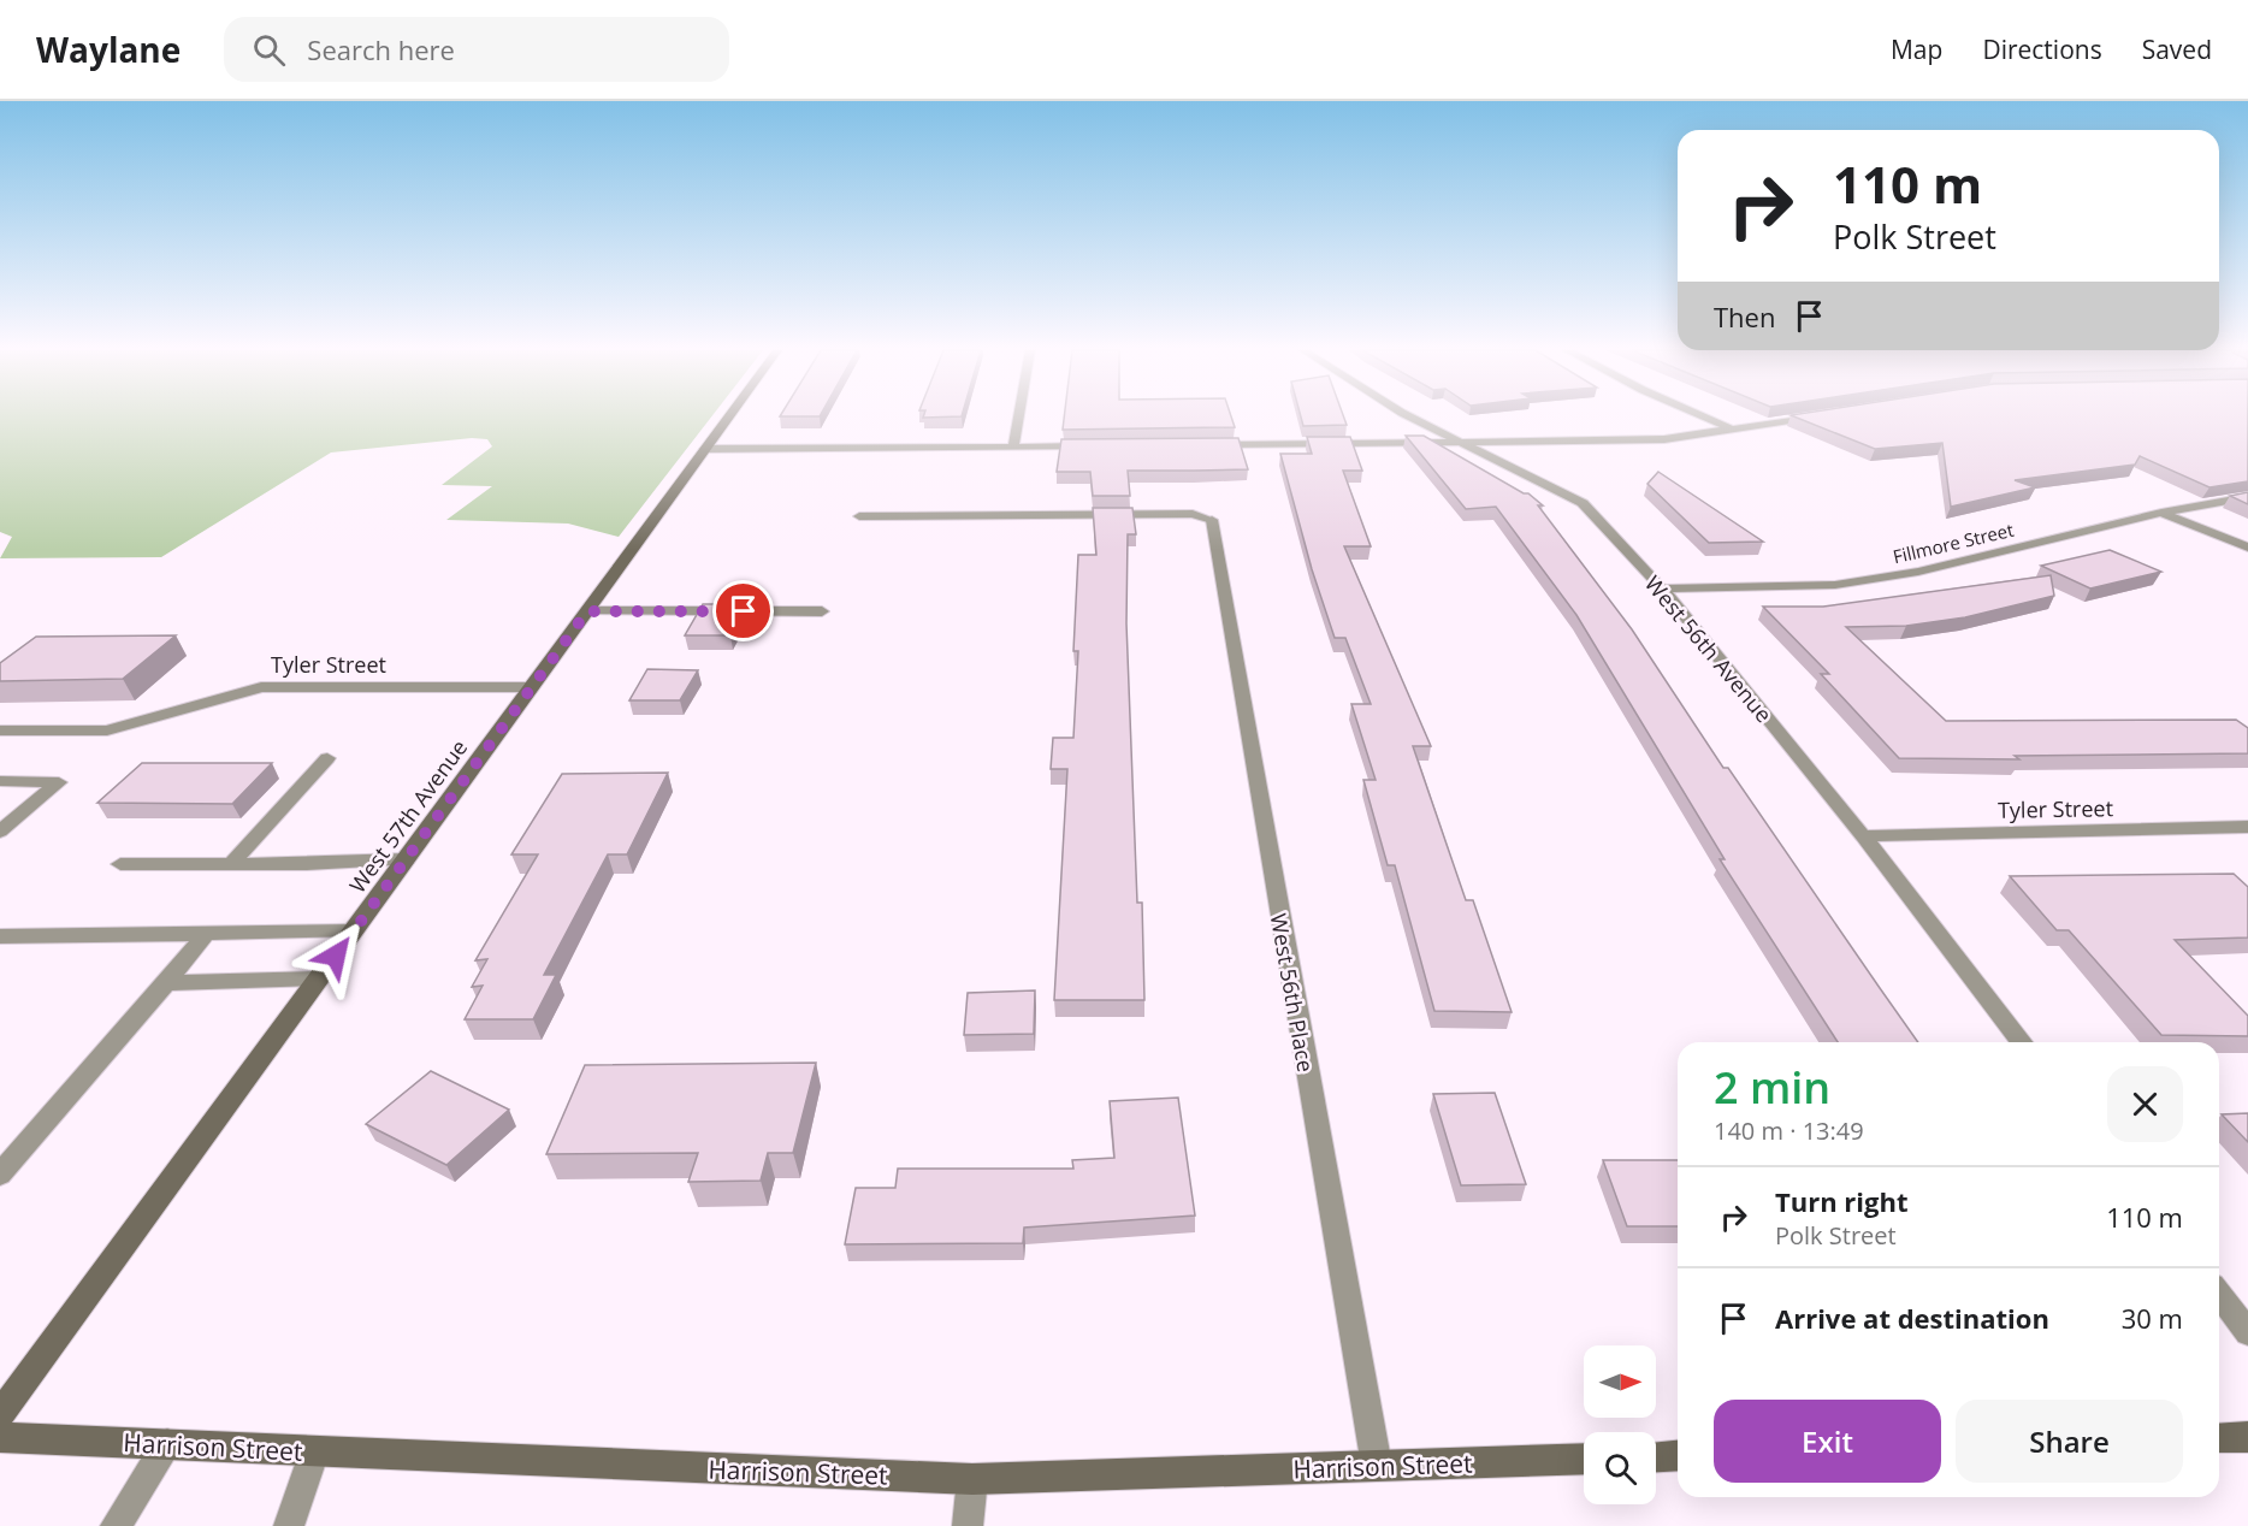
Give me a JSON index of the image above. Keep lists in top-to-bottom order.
{
  "streets": {
    "street": [
      "Fillmore Street",
      "West 56th Avenue",
      "Tyler Street",
      "West 57th Avenue",
      "West 56th Place",
      "Harrison Street"
    ]
  },
  "crossings": [
    ["Fillmore Street", "West 56th Avenue"],
    ["West 56th Avenue", "Tyler Street"],
    ["Tyler Street", "West 57th Avenue"],
    ["West 56th Place", "Harrison Street"]
  ],
  "north": "right",
  "page": {
    "header": "Waylane",
    "search": "Search here",
    "nav": ["Map", "Directions", "Saved"],
    "turn": ["110 m", "Polk Street"],
    "then": "Then",
    "heading": ["2 min", "140 m · 13:49"],
    "list": [
      {
        "name": "Turn right",
        "note": "Polk Street",
        "value": "110 m"
      },
      {
        "name": "Arrive at destination",
        "value": "30 m"
      }
    ],
    "buttons": ["Exit", "Share"]
  }
}
